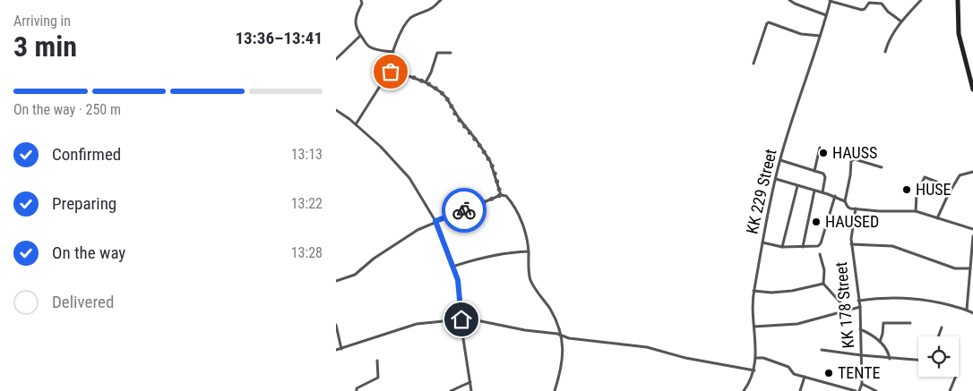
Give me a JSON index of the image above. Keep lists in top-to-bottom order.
{
  "streets": {
    "street": ["KK 229 Street", "KK 178 Street"]
  },
  "places": [
    "HAUSS",
    "HUSE",
    "HAUSED",
    "TENTE"
  ],
  "page": {
    "heading": ["3 min", "Arriving in", "13:36–13:41"],
    "bar": "On the way · 250 m",
    "list": [
      ["Confirmed", "13:13"],
      ["Preparing", "13:22"],
      ["On the way", "13:28"],
      "Delivered"
    ]
  }
}
